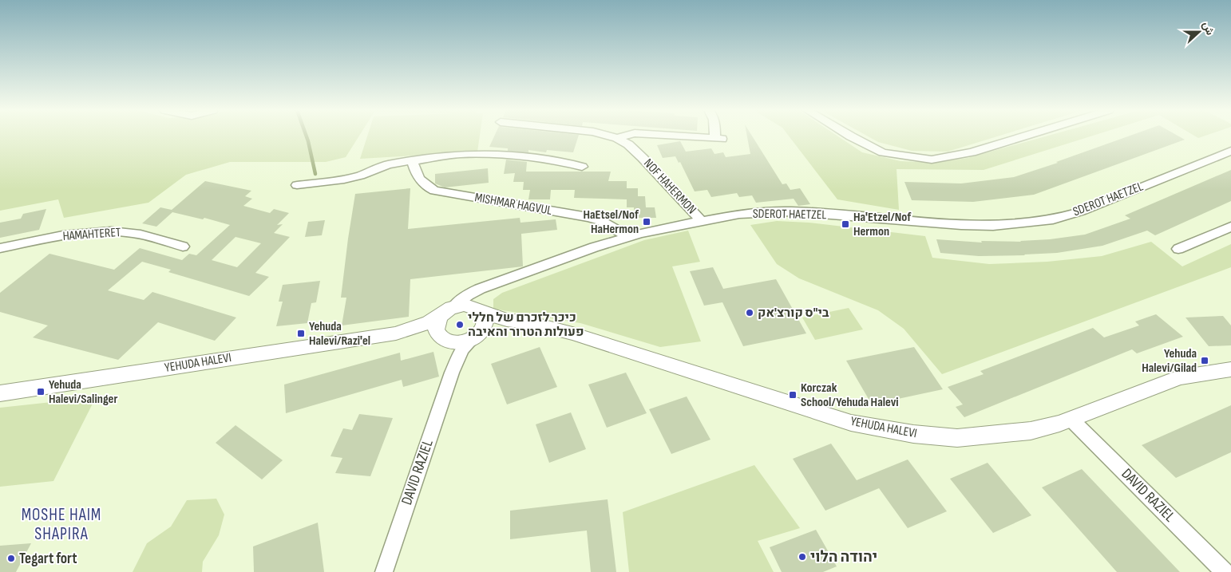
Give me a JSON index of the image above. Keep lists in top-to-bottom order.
{
  "streets": {
    "street": [
      "NOF HAHERMON",
      "SDEROT HAETZEL",
      "MISHMAR HAGVUL",
      "HAMAHTERET",
      "YEHUDA HALEVI",
      "DAVID RAZIEL"
    ]
  },
  "crossings": [
    ["NOF HAHERMON", "SDEROT HAETZEL"],
    ["SDEROT HAETZEL", "MISHMAR HAGVUL"],
    ["SDEROT HAETZEL", "YEHUDA HALEVI"],
    ["SDEROT HAETZEL", "DAVID RAZIEL"],
    ["YEHUDA HALEVI", "DAVID RAZIEL"]
  ],
  "districts": ["MOSHE HAIM SHAPIRA"],
  "places": {
    "transit": [
      "HaEtsel/Nof HaHermon",
      "Ha'Etzel/Nof Hermon",
      "Yehuda Halevi/Razi'el",
      "Yehuda Halevi/Gilad",
      "Yehuda Halevi/Salinger",
      "Korczak School/Yehuda Halevi"
    ],
    "other": [
      "בי''ס קורצ'אק",
      "כיכר לזכרם של חללי פעולות הטרור והאיבה",
      "יהודה הלוי",
      "Tegart fort"
    ]
  },
  "north": "right"
}
